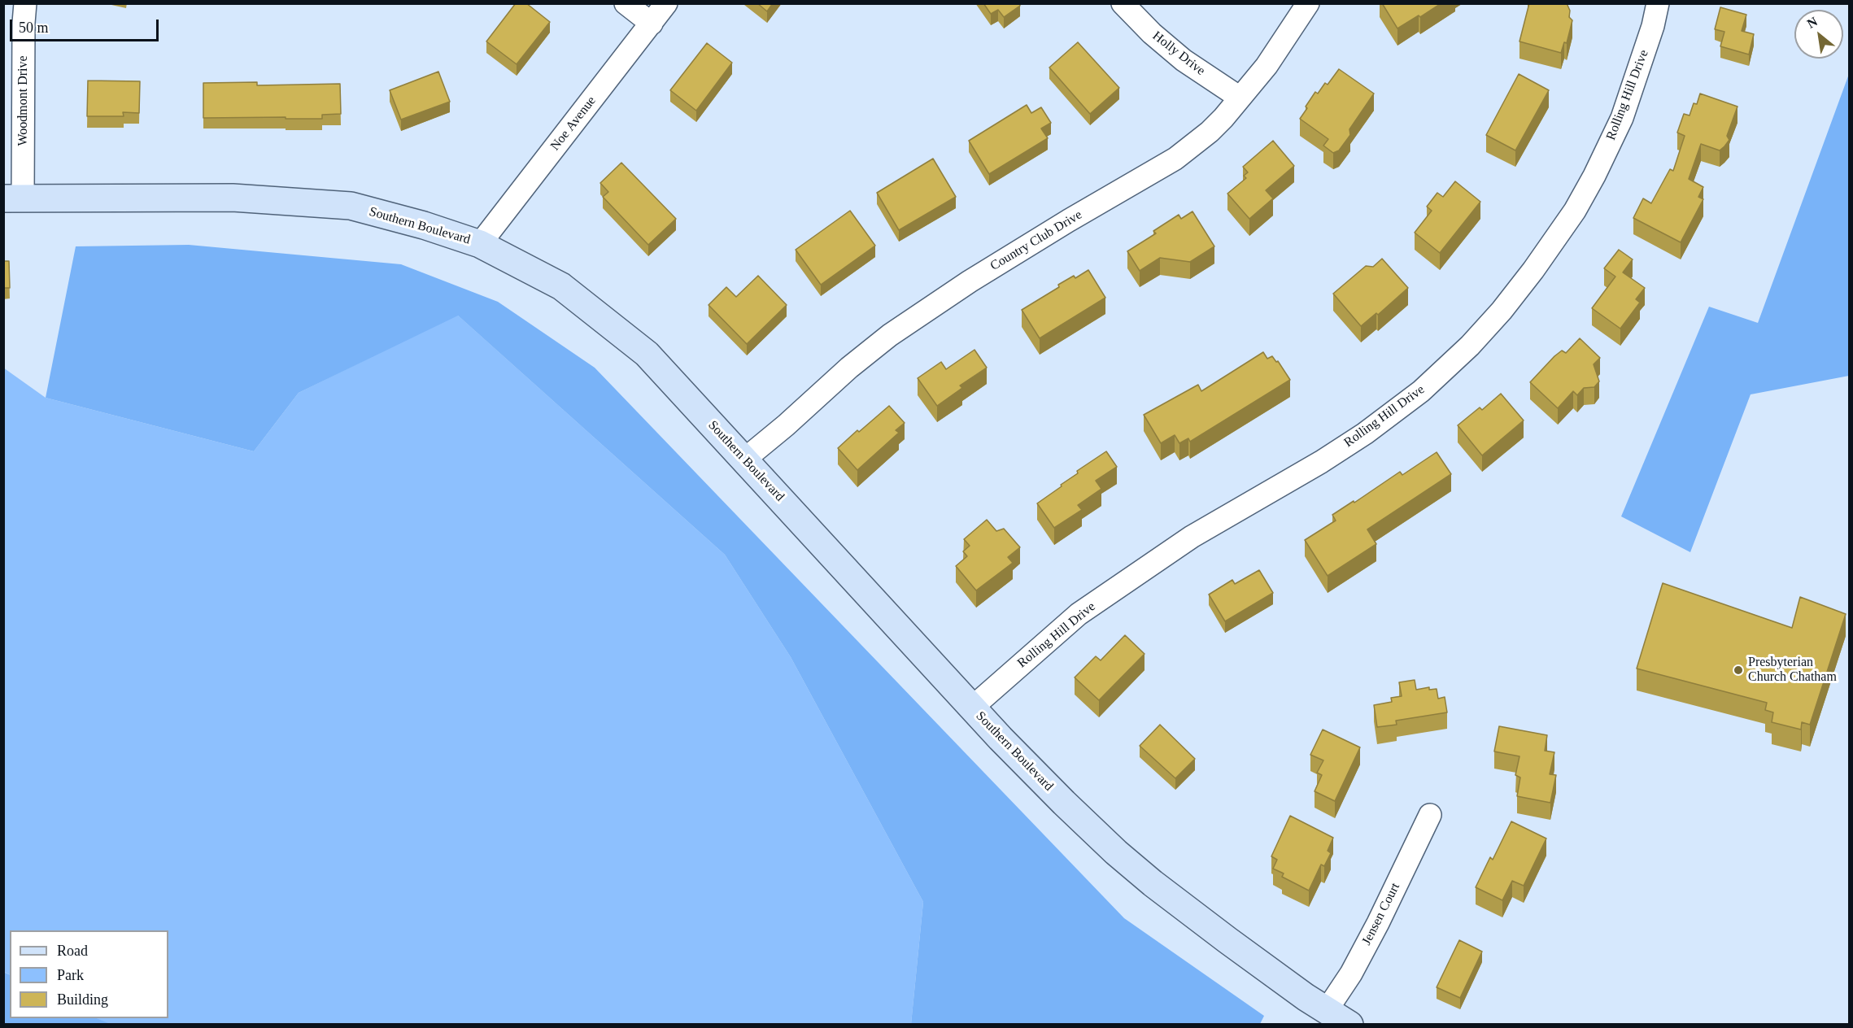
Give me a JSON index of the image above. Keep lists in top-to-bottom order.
{
  "streets": {
    "main road": ["Southern Boulevard"],
    "street": [
      "Holly Drive",
      "Rolling Hill Drive",
      "Woodmont Drive",
      "Noe Avenue",
      "Country Club Drive",
      "Jensen Court"
    ]
  },
  "crossings": [
    ["Holly Drive", "Country Club Drive"],
    ["Rolling Hill Drive", "Southern Boulevard"],
    ["Woodmont Drive", "Southern Boulevard"],
    ["Noe Avenue", "Southern Boulevard"],
    ["Southern Boulevard", "Country Club Drive"],
    ["Southern Boulevard", "Jensen Court"]
  ],
  "places": ["Presbyterian Church Chatham"],
  "legend": ["Road", "Park", "Building"],
  "scale_bar": "50 m",
  "north": "top left"
}
